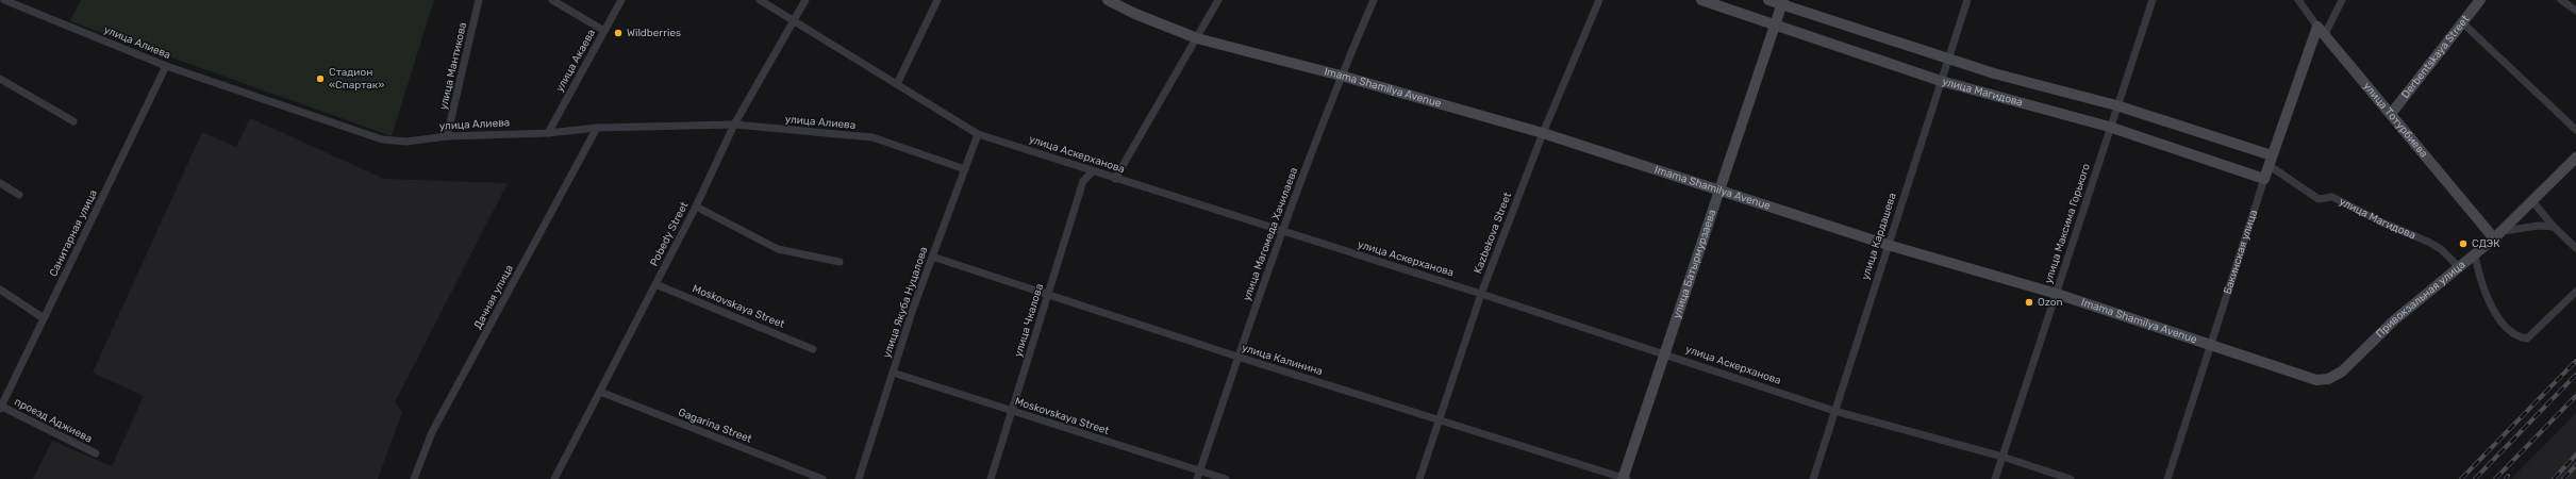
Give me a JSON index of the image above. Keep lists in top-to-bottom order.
{
  "streets": {
    "main road": [
      "Derbentskaya Street",
      "Imama Shamilya Avenue",
      "улица Магидова",
      "улица Тотурбиева",
      "Бакинская улица",
      "улица Батырмурзаева",
      "Привокзальная улица"
    ],
    "street": [
      "улица Алиева",
      "улица Акаева",
      "улица Мантикова",
      "улица Аскерханова",
      "улица Максима Горького",
      "Санитарная улица",
      "Kazbekova Street",
      "Pobedy Street",
      "улица Магомеда Хачилаева",
      "улица Кардашева",
      "Дачная улица",
      "улица Якуба Нуцалова",
      "Moskovskaya Street",
      "улица Чкалова",
      "улица Калинина",
      "проезд Аджиева",
      "Gagarina Street"
    ]
  },
  "crossings": [
    ["улица Алиева", "улица Акаева"],
    ["улица Алиева", "улица Мантикова"],
    ["улица Алиева", "Санитарная улица"],
    ["улица Алиева", "Pobedy Street"],
    ["улица Алиева", "Дачная улица"],
    ["улица Алиева", "улица Якуба Нуцалова"],
    ["Derbentskaya Street", "улица Тотурбиева"],
    ["Imama Shamilya Avenue", "улица Максима Горького"],
    ["Imama Shamilya Avenue", "Kazbekova Street"],
    ["Imama Shamilya Avenue", "улица Магомеда Хачилаева"],
    ["Imama Shamilya Avenue", "улица Кардашева"],
    ["Imama Shamilya Avenue", "Бакинская улица"],
    ["Imama Shamilya Avenue", "улица Батырмурзаева"],
    ["Imama Shamilya Avenue", "Привокзальная улица"],
    ["улица Магидова", "улица Максима Горького"],
    ["улица Магидова", "улица Кардашева"],
    ["улица Магидова", "Бакинская улица"],
    ["улица Магидова", "улица Батырмурзаева"],
    ["улица Магидова", "Привокзальная улица"],
    ["улица Тотурбиева", "Бакинская улица"],
    ["улица Тотурбиева", "Привокзальная улица"],
    ["улица Аскерханова", "улица Максима Горького"],
    ["улица Аскерханова", "Kazbekova Street"],
    ["улица Аскерханова", "Pobedy Street"],
    ["улица Аскерханова", "улица Магомеда Хачилаева"],
    ["улица Аскерханова", "улица Кардашева"],
    ["улица Аскерханова", "улица Батырмурзаева"],
    ["улица Аскерханова", "улица Якуба Нуцалова"],
    ["улица Аскерханова", "улица Чкалова"],
    ["Санитарная улица", "проезд Аджиева"],
    ["Kazbekova Street", "улица Калинина"],
    ["Pobedy Street", "Moskovskaya Street"],
    ["Pobedy Street", "Gagarina Street"],
    ["улица Магомеда Хачилаева", "Moskovskaya Street"],
    ["улица Магомеда Хачилаева", "улица Калинина"],
    ["улица Батырмурзаева", "улица Калинина"],
    ["улица Якуба Нуцалова", "Moskovskaya Street"],
    ["улица Якуба Нуцалова", "улица Калинина"],
    ["Moskovskaya Street", "улица Чкалова"],
    ["улица Чкалова", "улица Калинина"]
  ],
  "places": [
    "Wildberries",
    "Стадион «Спартак»",
    "СДЭК",
    "Ozon"
  ]
}
